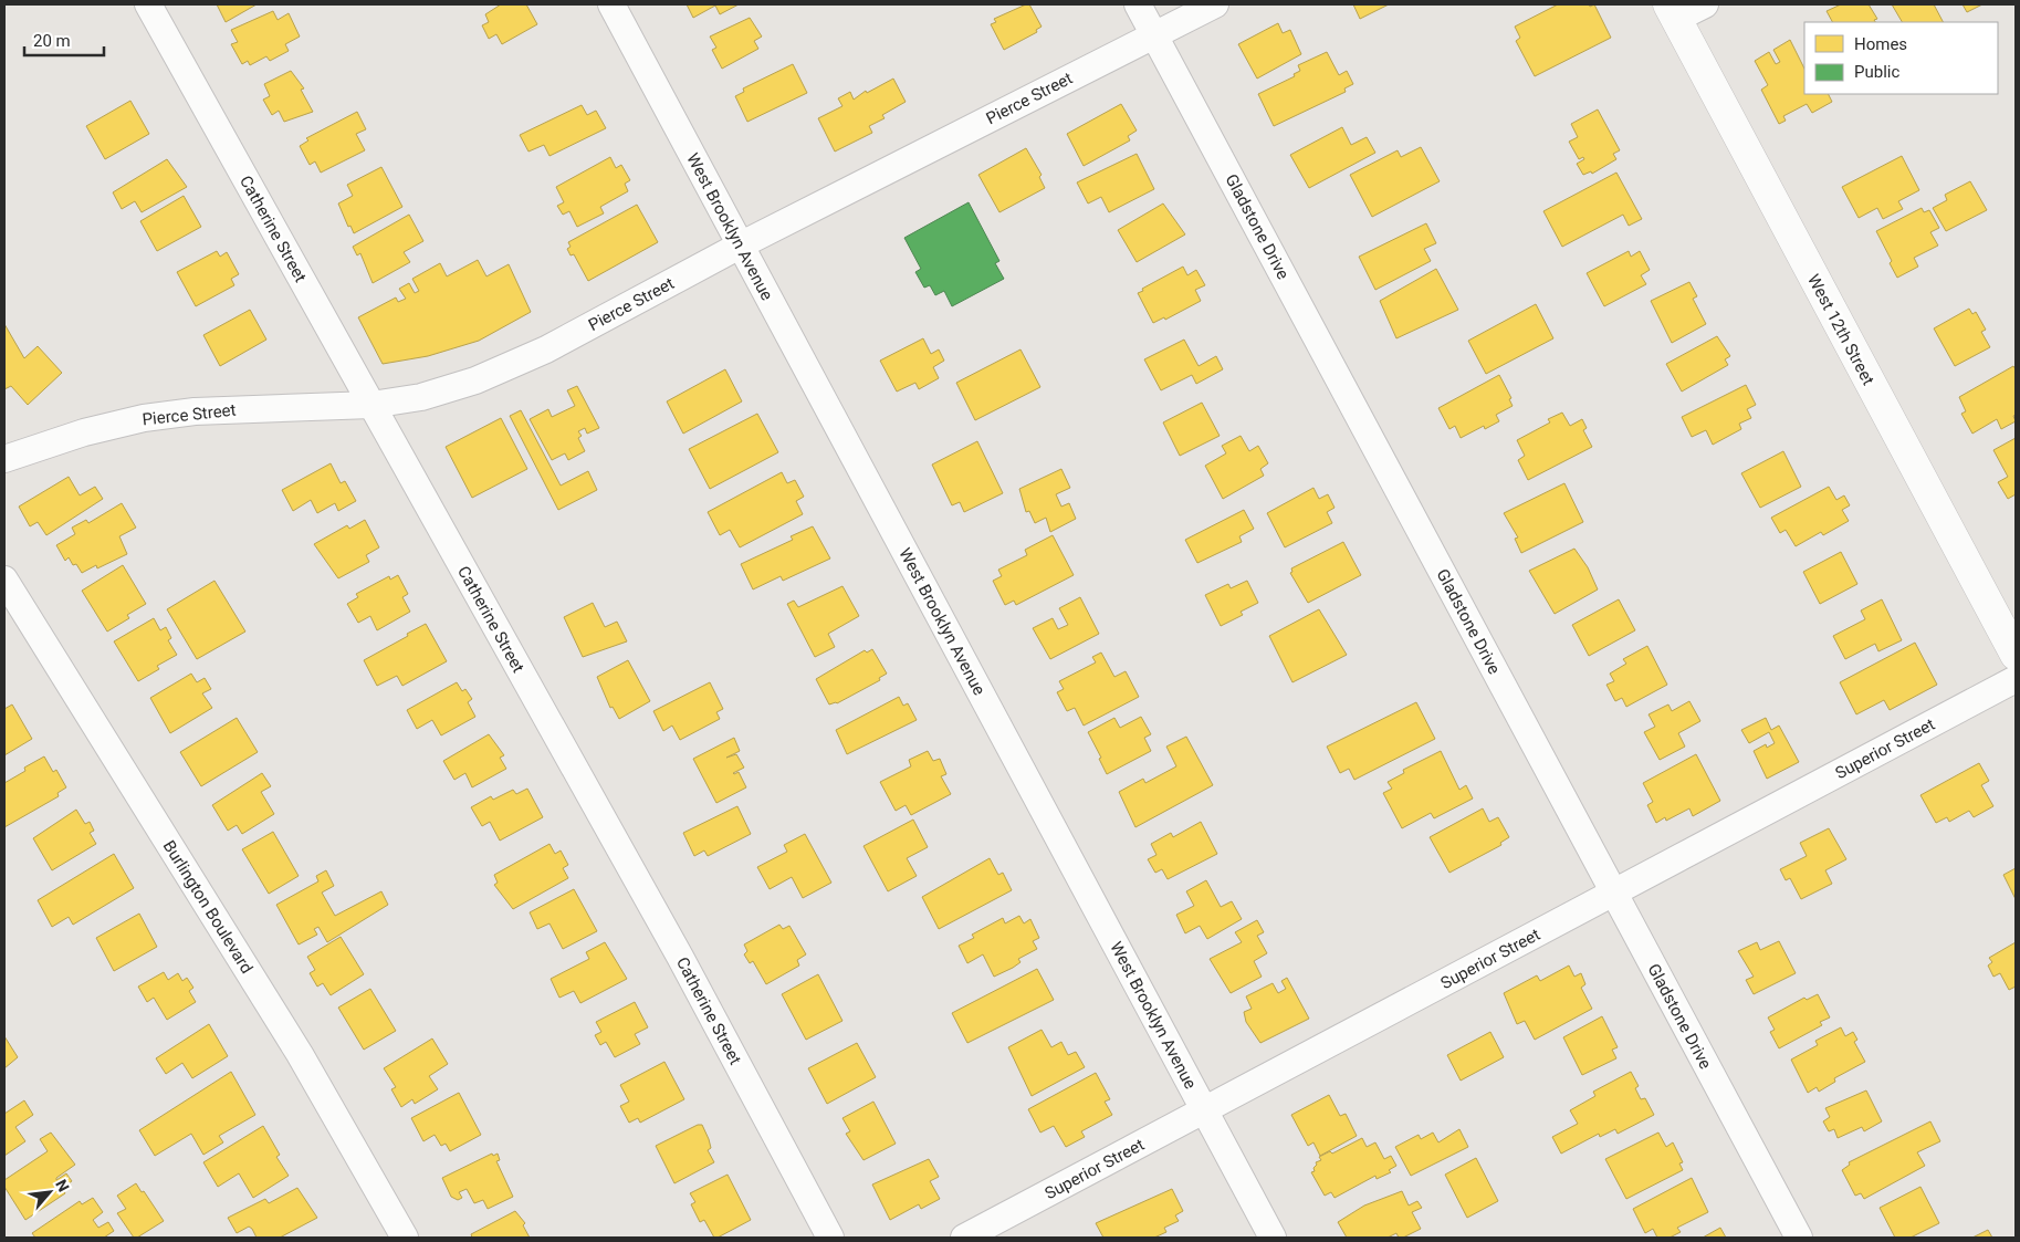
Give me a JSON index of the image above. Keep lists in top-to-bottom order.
{
  "streets": {
    "street": [
      "Pierce Street",
      "West Brooklyn Avenue",
      "Gladstone Drive",
      "Catherine Street",
      "West 12th Street",
      "Superior Street",
      "Burlington Boulevard"
    ]
  },
  "crossings": [
    ["Pierce Street", "West Brooklyn Avenue"],
    ["Pierce Street", "Gladstone Drive"],
    ["Pierce Street", "Catherine Street"],
    ["West Brooklyn Avenue", "Superior Street"],
    ["Gladstone Drive", "Superior Street"]
  ],
  "legend": ["Homes", "Public"],
  "scale_bar": "20 m",
  "north": "top right"
}
